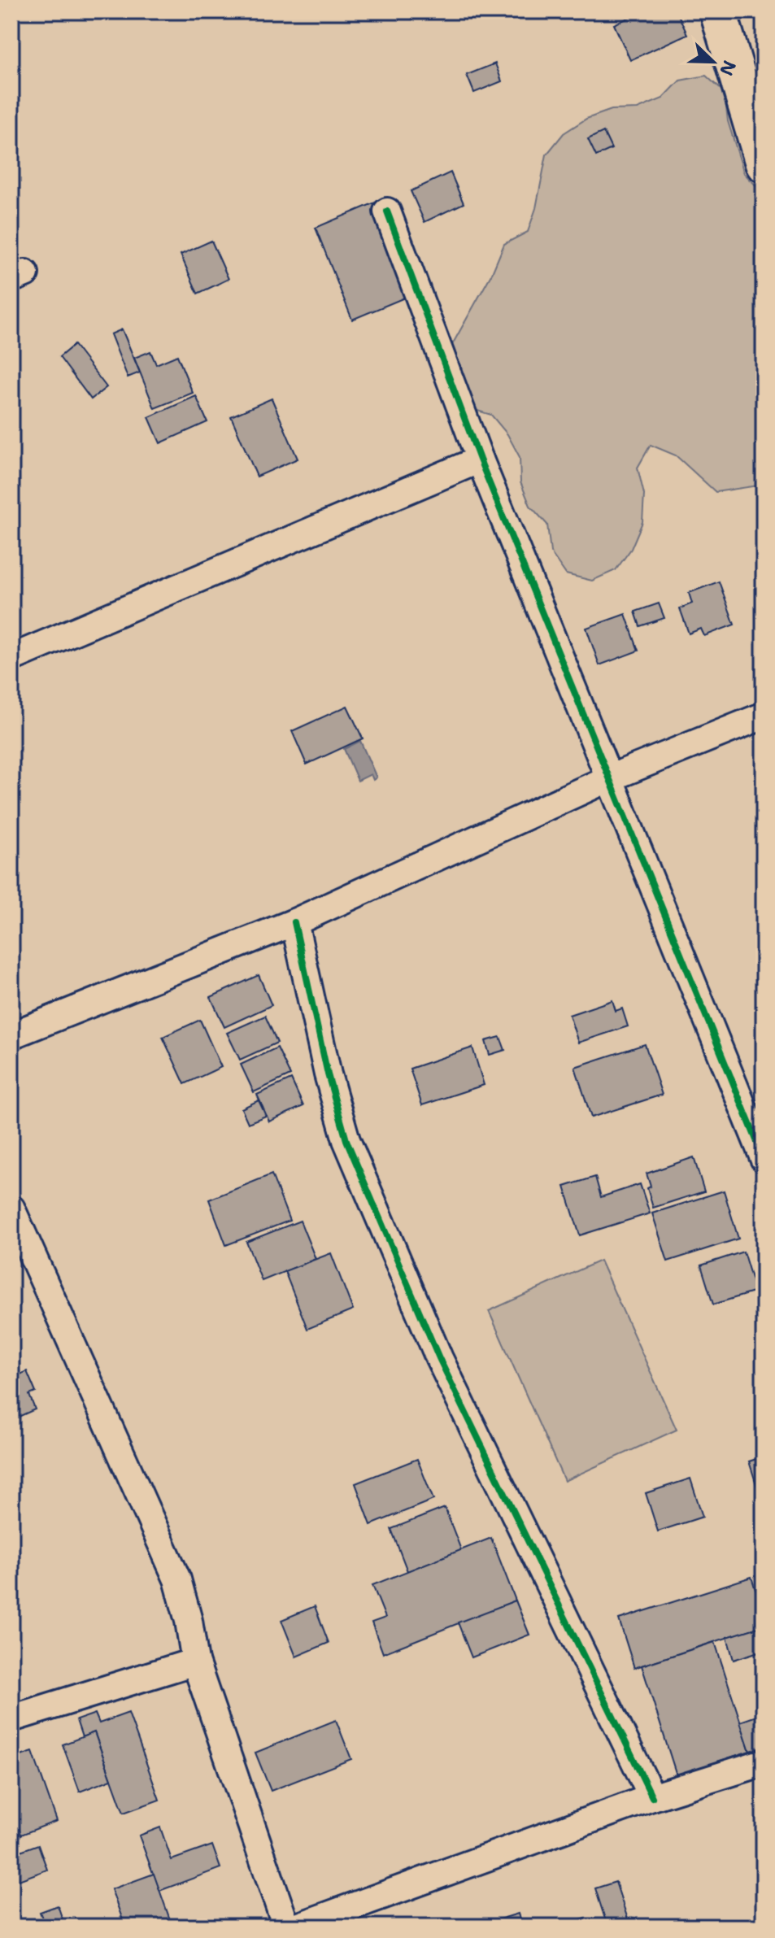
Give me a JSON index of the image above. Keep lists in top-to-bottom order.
{
  "north": "bottom right"
}
